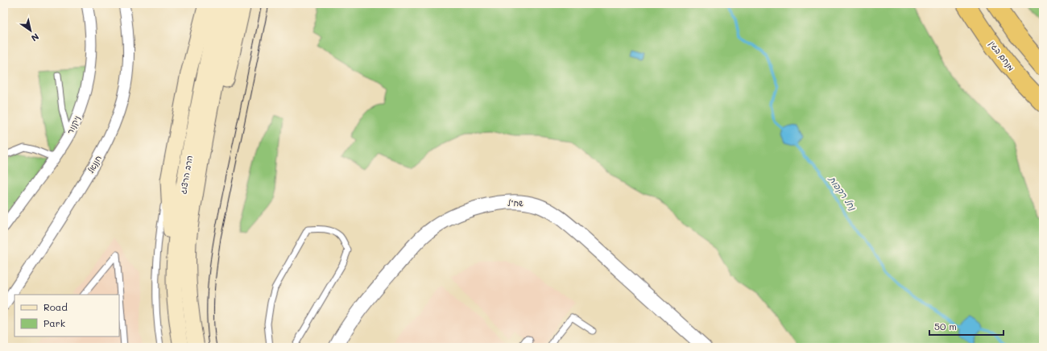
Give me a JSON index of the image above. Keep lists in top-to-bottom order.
{
  "streets": {
    "highway": ["מנחם בגין"],
    "main road": ["הרב הרצוג"],
    "street": ["ניקנור", "חננאל", "שח\"ל"]
  },
  "water": ["נחל רקפות"],
  "legend": ["Road", "Park"],
  "scale_bar": "50 m",
  "north": "bottom right"
}
